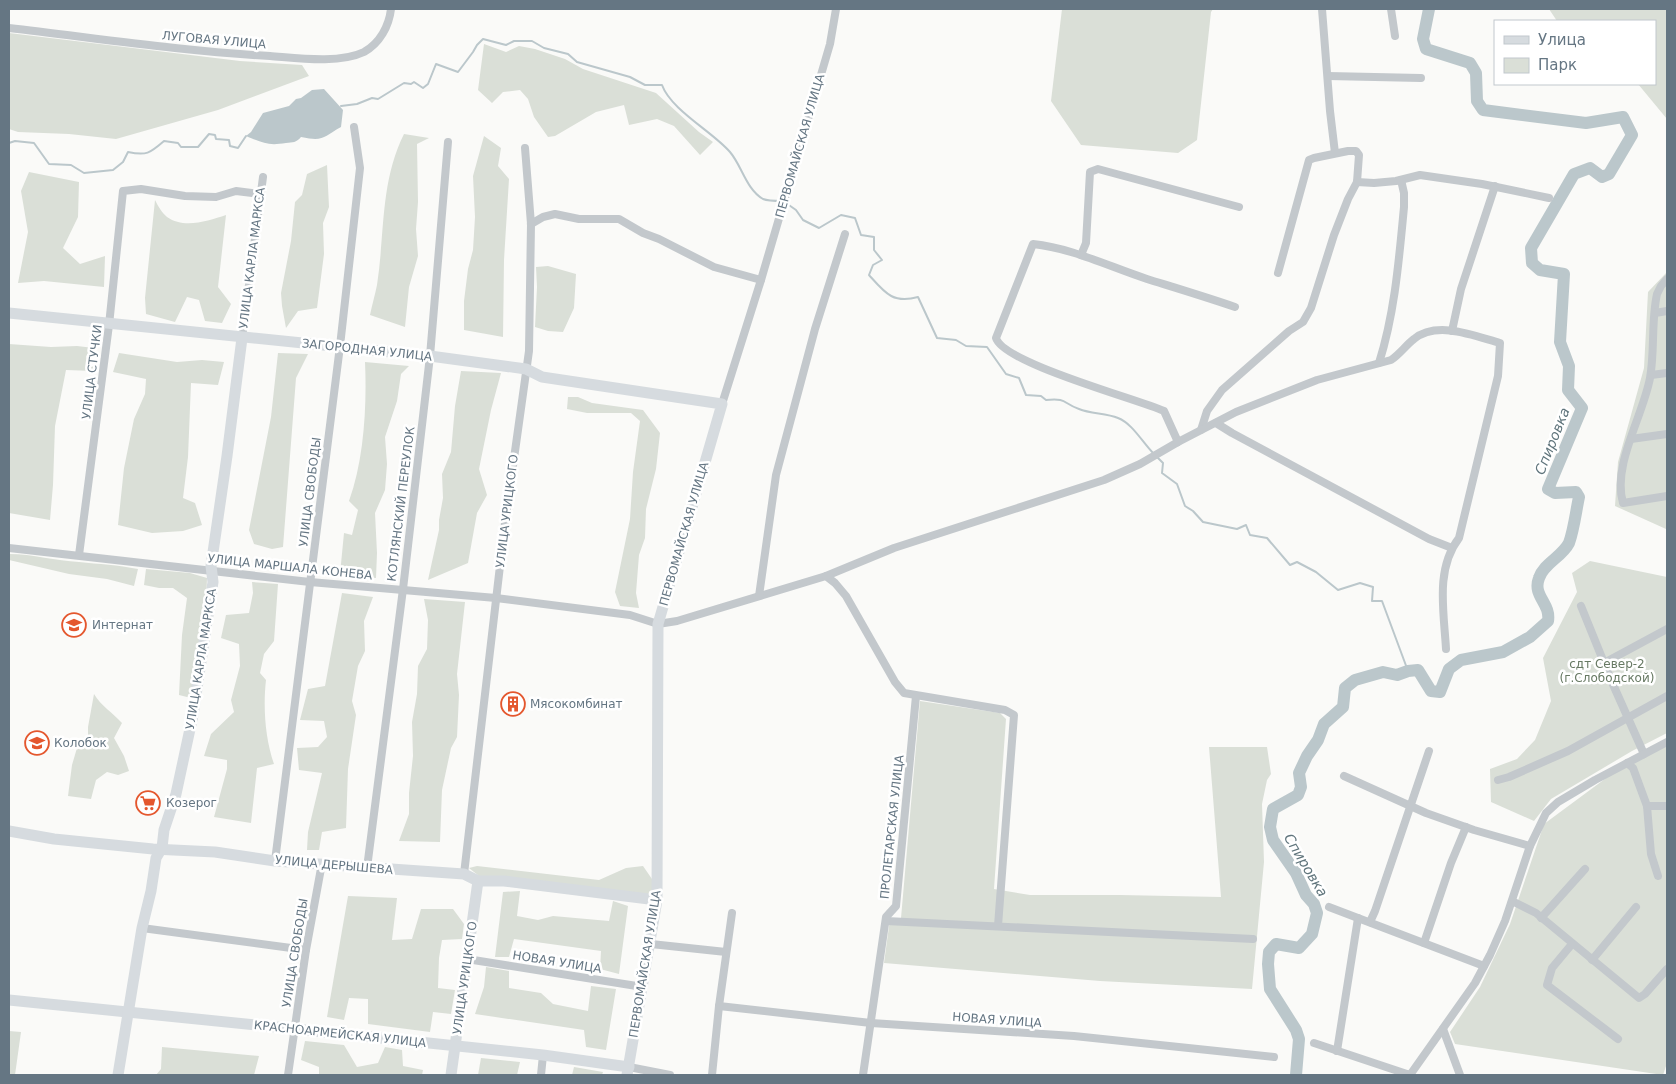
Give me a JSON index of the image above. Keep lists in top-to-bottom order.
{
  "streets": {
    "street": [
      "ЛУГОВАЯ УЛИЦА",
      "ПЕРВОМАЙСКАЯ УЛИЦА",
      "УЛИЦА КАРЛА МАРКСА",
      "ЗАГОРОДНАЯ УЛИЦА",
      "УЛИЦА СТУЧКИ",
      "УЛИЦА СВОБОДЫ",
      "КОТЛЯНСКИЙ ПЕРЕУЛОК",
      "УЛИЦА УРИЦКОГО",
      "УЛИЦА МАРШАЛА КОНЕВА",
      "ПРОЛЕТАРСКАЯ УЛИЦА",
      "УЛИЦА ДЕРЫШЕВА",
      "НОВАЯ УЛИЦА",
      "КРАСНОАРМЕЙСКАЯ УЛИЦА"
    ]
  },
  "crossings": [
    ["ПЕРВОМАЙСКАЯ УЛИЦА", "ЗАГОРОДНАЯ УЛИЦА"],
    ["ПЕРВОМАЙСКАЯ УЛИЦА", "УЛИЦА МАРШАЛА КОНЕВА"],
    ["ПЕРВОМАЙСКАЯ УЛИЦА", "УЛИЦА ДЕРЫШЕВА"],
    ["ПЕРВОМАЙСКАЯ УЛИЦА", "НОВАЯ УЛИЦА"],
    ["ПЕРВОМАЙСКАЯ УЛИЦА", "КРАСНОАРМЕЙСКАЯ УЛИЦА"],
    ["УЛИЦА КАРЛА МАРКСА", "ЗАГОРОДНАЯ УЛИЦА"],
    ["УЛИЦА КАРЛА МАРКСА", "УЛИЦА СТУЧКИ"],
    ["УЛИЦА КАРЛА МАРКСА", "УЛИЦА МАРШАЛА КОНЕВА"],
    ["УЛИЦА КАРЛА МАРКСА", "УЛИЦА ДЕРЫШЕВА"],
    ["УЛИЦА КАРЛА МАРКСА", "КРАСНОАРМЕЙСКАЯ УЛИЦА"],
    ["ЗАГОРОДНАЯ УЛИЦА", "УЛИЦА СТУЧКИ"],
    ["ЗАГОРОДНАЯ УЛИЦА", "УЛИЦА СВОБОДЫ"],
    ["ЗАГОРОДНАЯ УЛИЦА", "КОТЛЯНСКИЙ ПЕРЕУЛОК"],
    ["ЗАГОРОДНАЯ УЛИЦА", "УЛИЦА УРИЦКОГО"],
    ["УЛИЦА СТУЧКИ", "УЛИЦА МАРШАЛА КОНЕВА"],
    ["УЛИЦА СВОБОДЫ", "УЛИЦА МАРШАЛА КОНЕВА"],
    ["УЛИЦА СВОБОДЫ", "УЛИЦА ДЕРЫШЕВА"],
    ["УЛИЦА СВОБОДЫ", "КРАСНОАРМЕЙСКАЯ УЛИЦА"],
    ["КОТЛЯНСКИЙ ПЕРЕУЛОК", "УЛИЦА МАРШАЛА КОНЕВА"],
    ["КОТЛЯНСКИЙ ПЕРЕУЛОК", "УЛИЦА ДЕРЫШЕВА"],
    ["УЛИЦА УРИЦКОГО", "УЛИЦА МАРШАЛА КОНЕВА"],
    ["УЛИЦА УРИЦКОГО", "УЛИЦА ДЕРЫШЕВА"],
    ["УЛИЦА УРИЦКОГО", "НОВАЯ УЛИЦА"],
    ["УЛИЦА УРИЦКОГО", "КРАСНОАРМЕЙСКАЯ УЛИЦА"],
    ["ПРОЛЕТАРСКАЯ УЛИЦА", "НОВАЯ УЛИЦА"]
  ],
  "water": ["Спировка"],
  "parks": ["сдт Север-2 (г.Слободской)"],
  "places": {
    "school or university": ["Интернат", "Колобок"],
    "building": ["Мясокомбинат"],
    "supermarket": ["Козерог"]
  },
  "legend": ["Улица", "Парк"]
}
